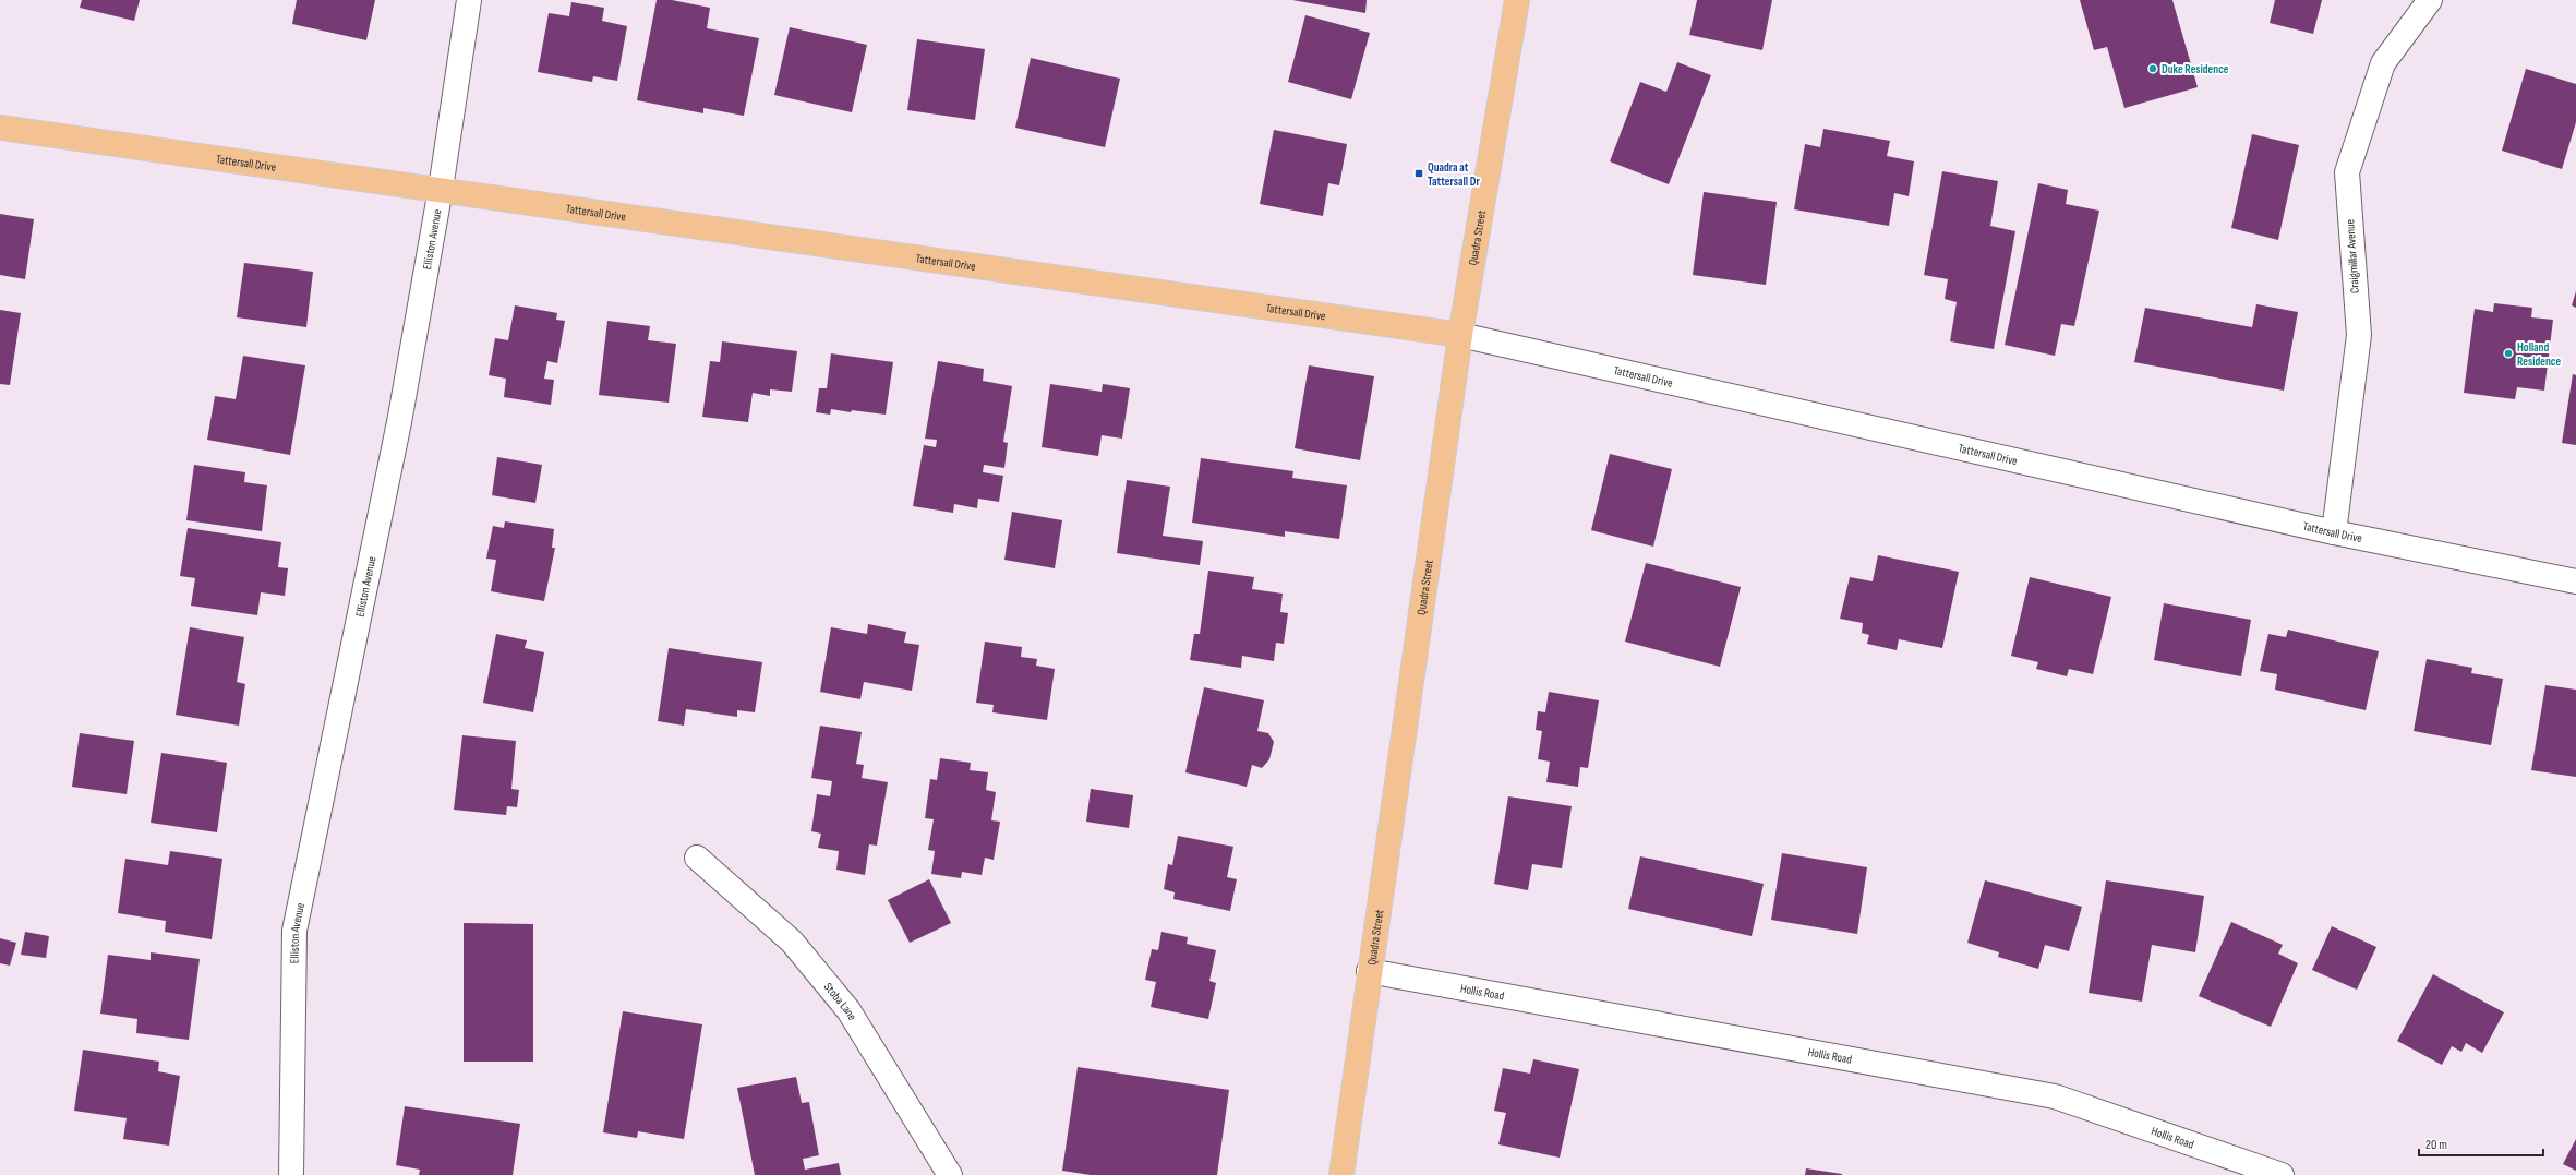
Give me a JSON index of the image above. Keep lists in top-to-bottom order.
{
  "streets": {
    "main road": ["Tattersall Drive", "Quadra Street"],
    "street": [
      "Elliston Avenue",
      "Craigmillar Avenue",
      "Hollis Road",
      "Stoba Lane"
    ]
  },
  "crossings": [
    ["Tattersall Drive", "Quadra Street"],
    ["Tattersall Drive", "Elliston Avenue"],
    ["Tattersall Drive", "Craigmillar Avenue"],
    ["Quadra Street", "Hollis Road"]
  ],
  "places": {
    "other": ["Duke Residence", "Holland Residence"],
    "transit": ["Quadra at Tattersall Dr"]
  },
  "scale_bar": "20 m"
}
